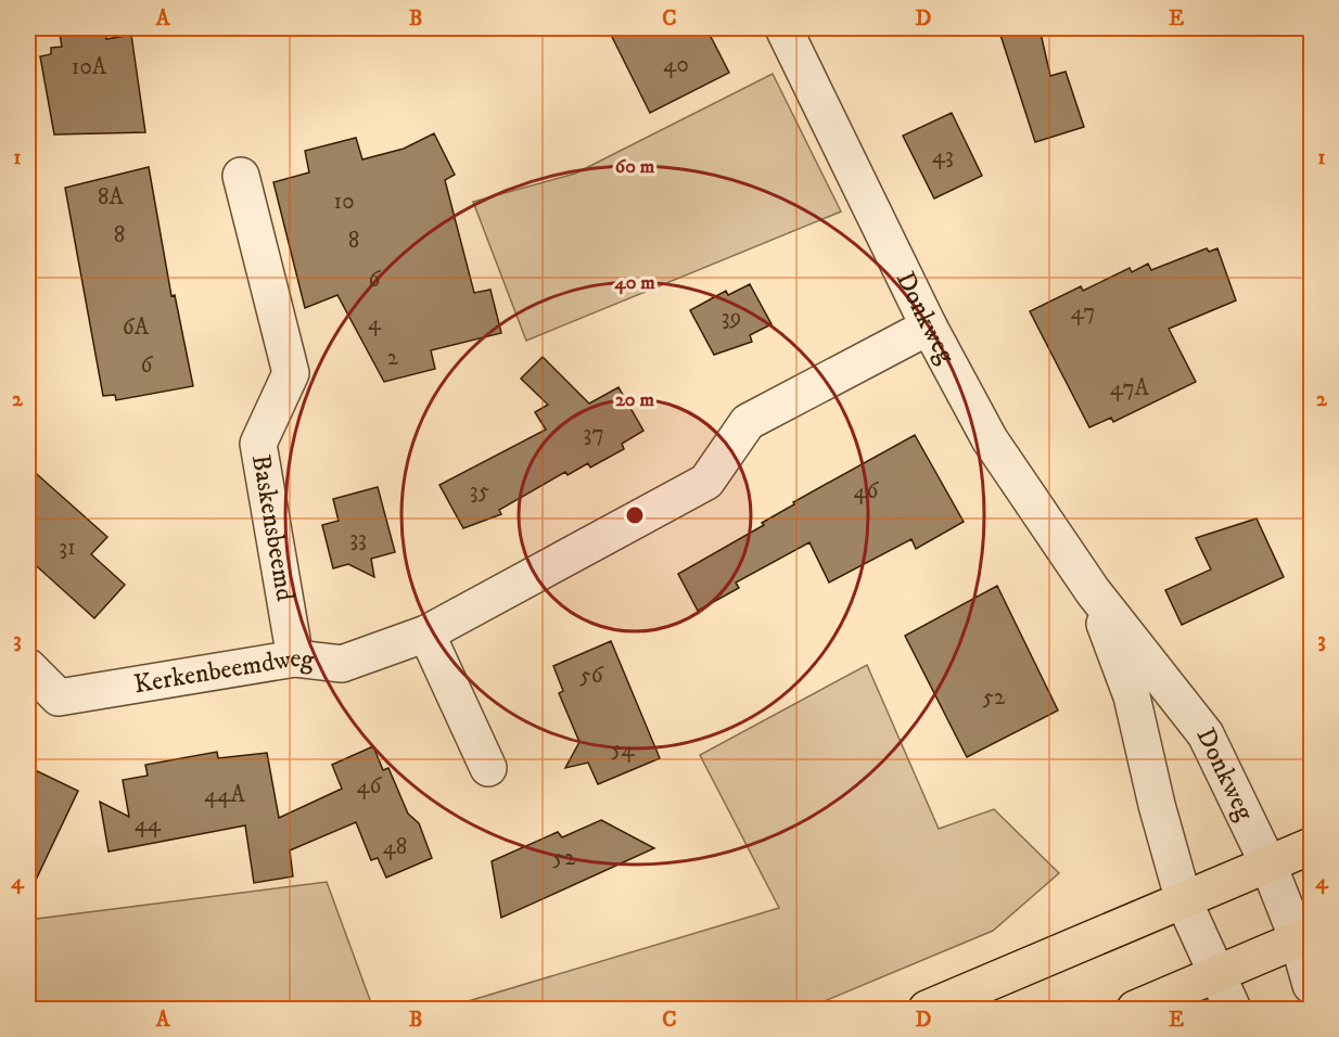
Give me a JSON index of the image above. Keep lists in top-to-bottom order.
{
  "streets": {
    "street": ["Donkweg", "Baskensbeemd", "Kerkenbeemdweg"]
  },
  "crossings": [
    ["Donkweg", "Kerkenbeemdweg"],
    ["Baskensbeemd", "Kerkenbeemdweg"]
  ],
  "house_numbers": [
    "40",
    "10A",
    "43",
    "8A",
    "10",
    "8",
    "8",
    "6",
    "47",
    "39",
    "4",
    "6A",
    "2",
    "6",
    "47A",
    "37",
    "35",
    "46",
    "33",
    "31",
    "56",
    "52",
    "54",
    "46",
    "44A",
    "44",
    "48",
    "52"
  ],
  "grid": {
    "columns": [
      "A",
      "B",
      "C",
      "D",
      "E"
    ],
    "rows": [
      "1",
      "2",
      "3",
      "4"
    ]
  },
  "rings": ["60 m", "40 m", "20 m"]
}
